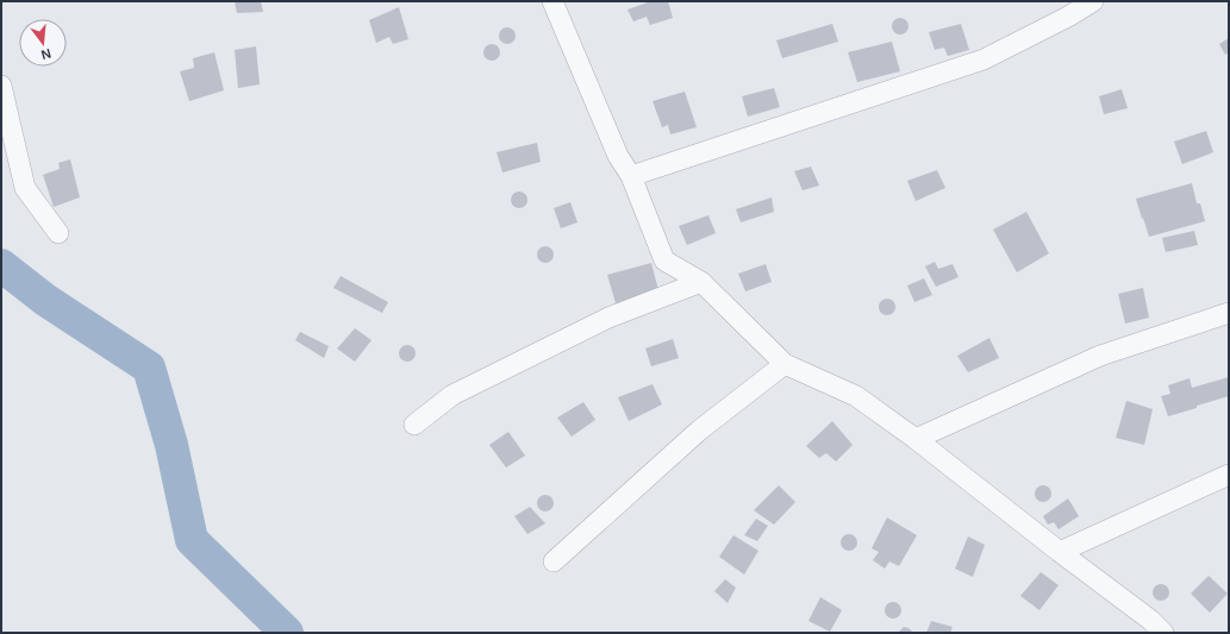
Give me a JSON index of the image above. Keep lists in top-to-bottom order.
{
  "north": "bottom"
}
